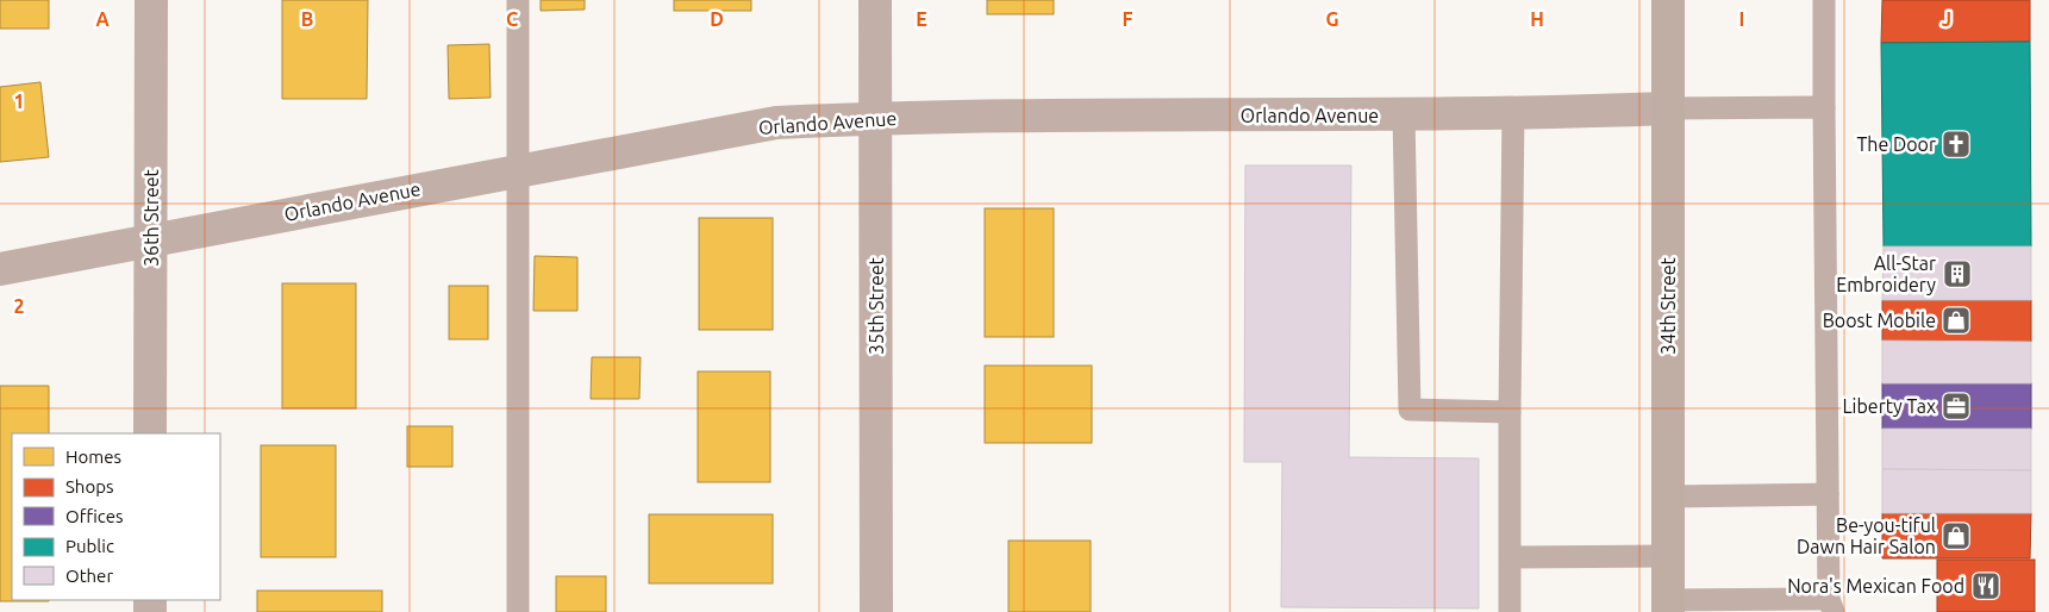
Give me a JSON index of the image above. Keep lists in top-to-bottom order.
{
  "streets": {
    "main road": ["34th Street"],
    "street": ["Orlando Avenue", "36th Street", "35th Street"]
  },
  "crossings": [
    ["Orlando Avenue", "36th Street"],
    ["Orlando Avenue", "35th Street"],
    ["Orlando Avenue", "34th Street"]
  ],
  "places": {
    "church": ["The Door"],
    "building": ["All-Star Embroidery"],
    "shop": ["Boost Mobile", "Be-you-tiful Dawn Hair Salon"],
    "office": ["Liberty Tax"],
    "restaurant": ["Nora's Mexican Food"]
  },
  "legend": [
    "Homes",
    "Shops",
    "Offices",
    "Public",
    "Other"
  ],
  "grid": {
    "columns": [
      "A",
      "B",
      "C",
      "D",
      "E",
      "F",
      "G",
      "H",
      "I",
      "J"
    ],
    "rows": ["1", "2"]
  }
}
